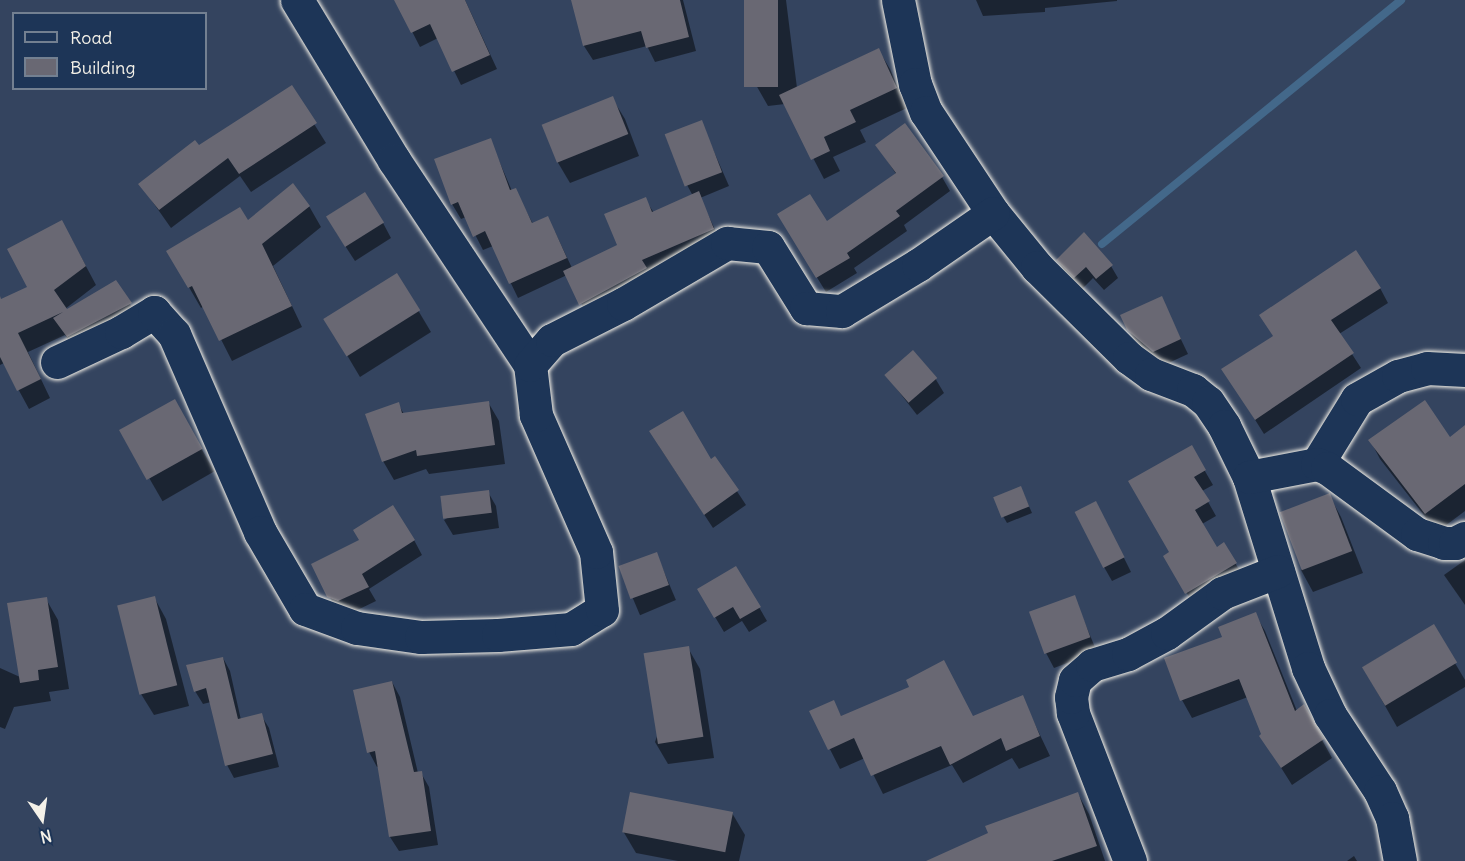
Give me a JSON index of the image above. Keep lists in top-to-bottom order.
{
  "legend": ["Road", "Building"],
  "north": "bottom"
}
